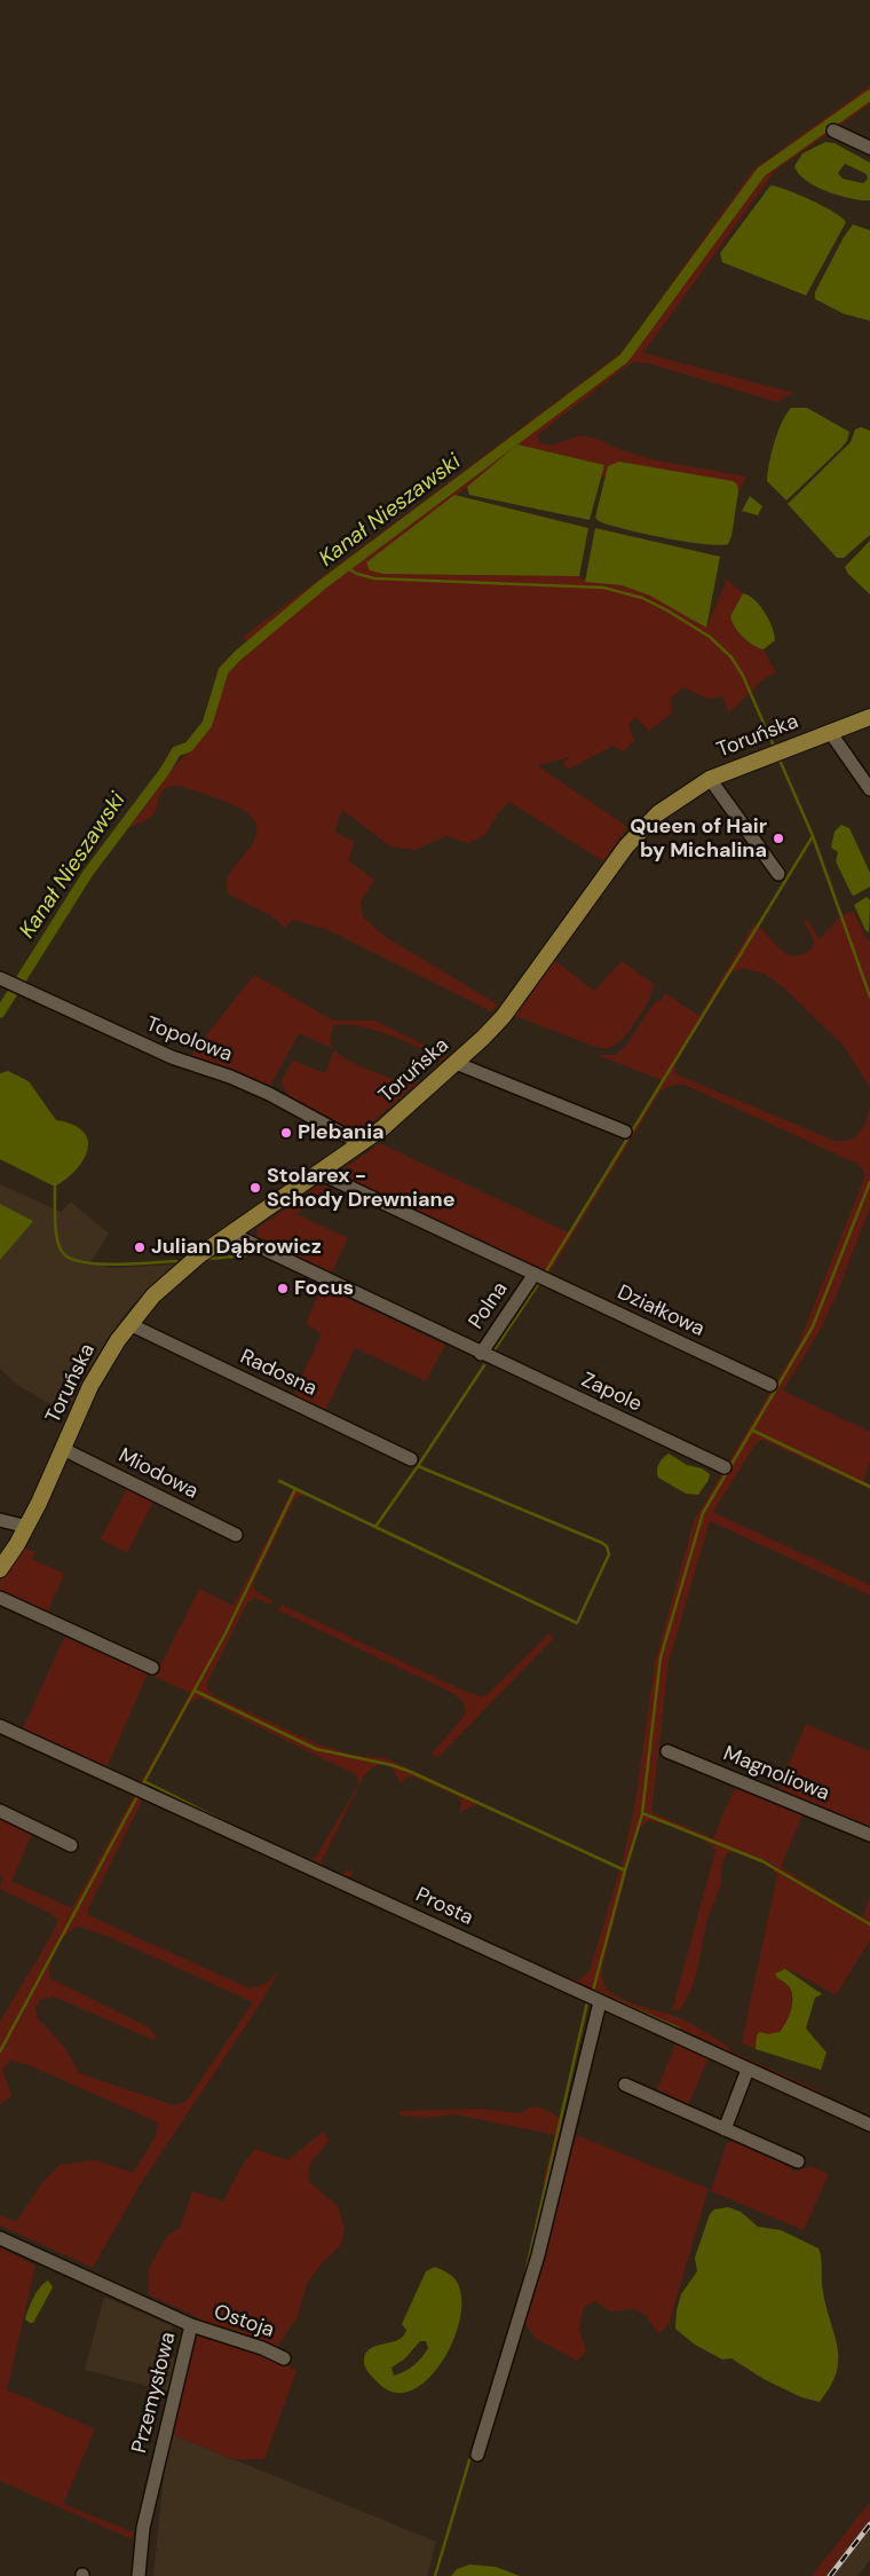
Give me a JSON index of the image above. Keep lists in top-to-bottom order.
{
  "streets": {
    "main road": ["Toruńska"],
    "street": [
      "Topolowa",
      "Polna",
      "Działkowa",
      "Radosna",
      "Zapole",
      "Miodowa",
      "Magnoliowa",
      "Prosta",
      "Ostoja",
      "Przemysłowa"
    ]
  },
  "crossings": [
    ["Toruńska", "Topolowa"],
    ["Toruńska", "Polna"],
    ["Toruńska", "Radosna"],
    ["Toruńska", "Miodowa"],
    ["Polna", "Działkowa"],
    ["Polna", "Zapole"],
    ["Ostoja", "Przemysłowa"]
  ],
  "water": ["Kanał Nieszawski"],
  "places": [
    "Queen of Hair by Michalina",
    "Plebania",
    "Stolarex - Schody Drewniane",
    "Julian Dąbrowicz",
    "Focus"
  ]
}
